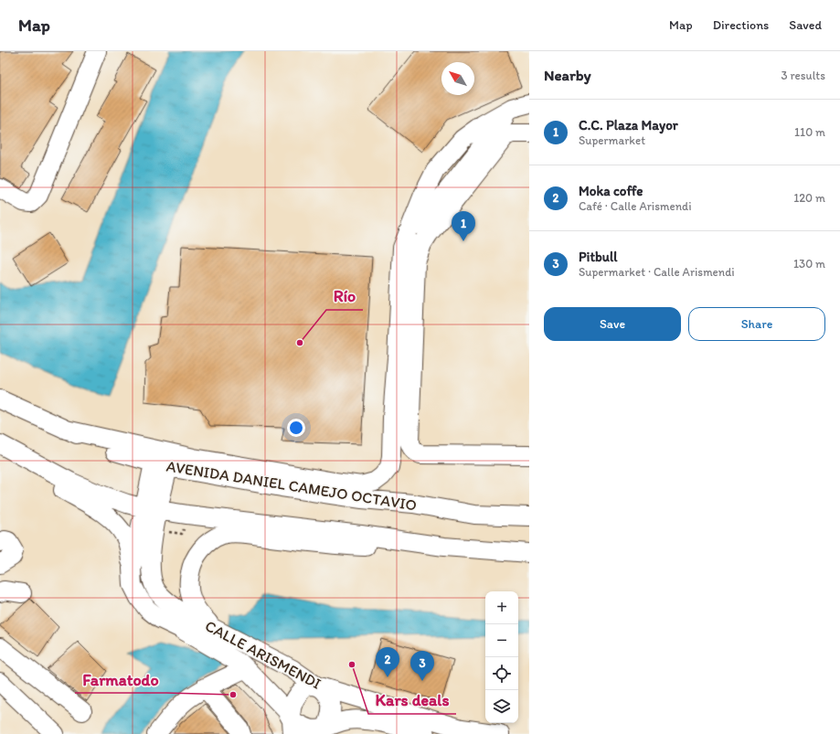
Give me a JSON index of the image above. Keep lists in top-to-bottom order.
{
  "streets": {
    "street": ["AVENIDA DANIEL CAMEJO OCTAVIO", "CALLE ARISMENDI"]
  },
  "crossings": [
    ["AVENIDA DANIEL CAMEJO OCTAVIO", "CALLE ARISMENDI"]
  ],
  "places": ["Río", "Kars deals", "Farmatodo"],
  "north": "top left",
  "page": {
    "header": "Map",
    "nav": ["Map", "Directions", "Saved"],
    "heading": ["Nearby", "3 results"],
    "list": [
      {
        "mark": "1",
        "name": "C.C. Plaza Mayor",
        "note": "Supermarket",
        "value": "110 m"
      },
      {
        "mark": "2",
        "name": "Moka coffe",
        "note": "Café · Calle Arismendi",
        "value": "120 m"
      },
      {
        "mark": "3",
        "name": "Pitbull",
        "note": "Supermarket · Calle Arismendi",
        "value": "130 m"
      }
    ],
    "pins": ["1", "2", "3"],
    "buttons": ["Save", "Share"],
    "map_buttons": ["+", "−"]
  }
}
